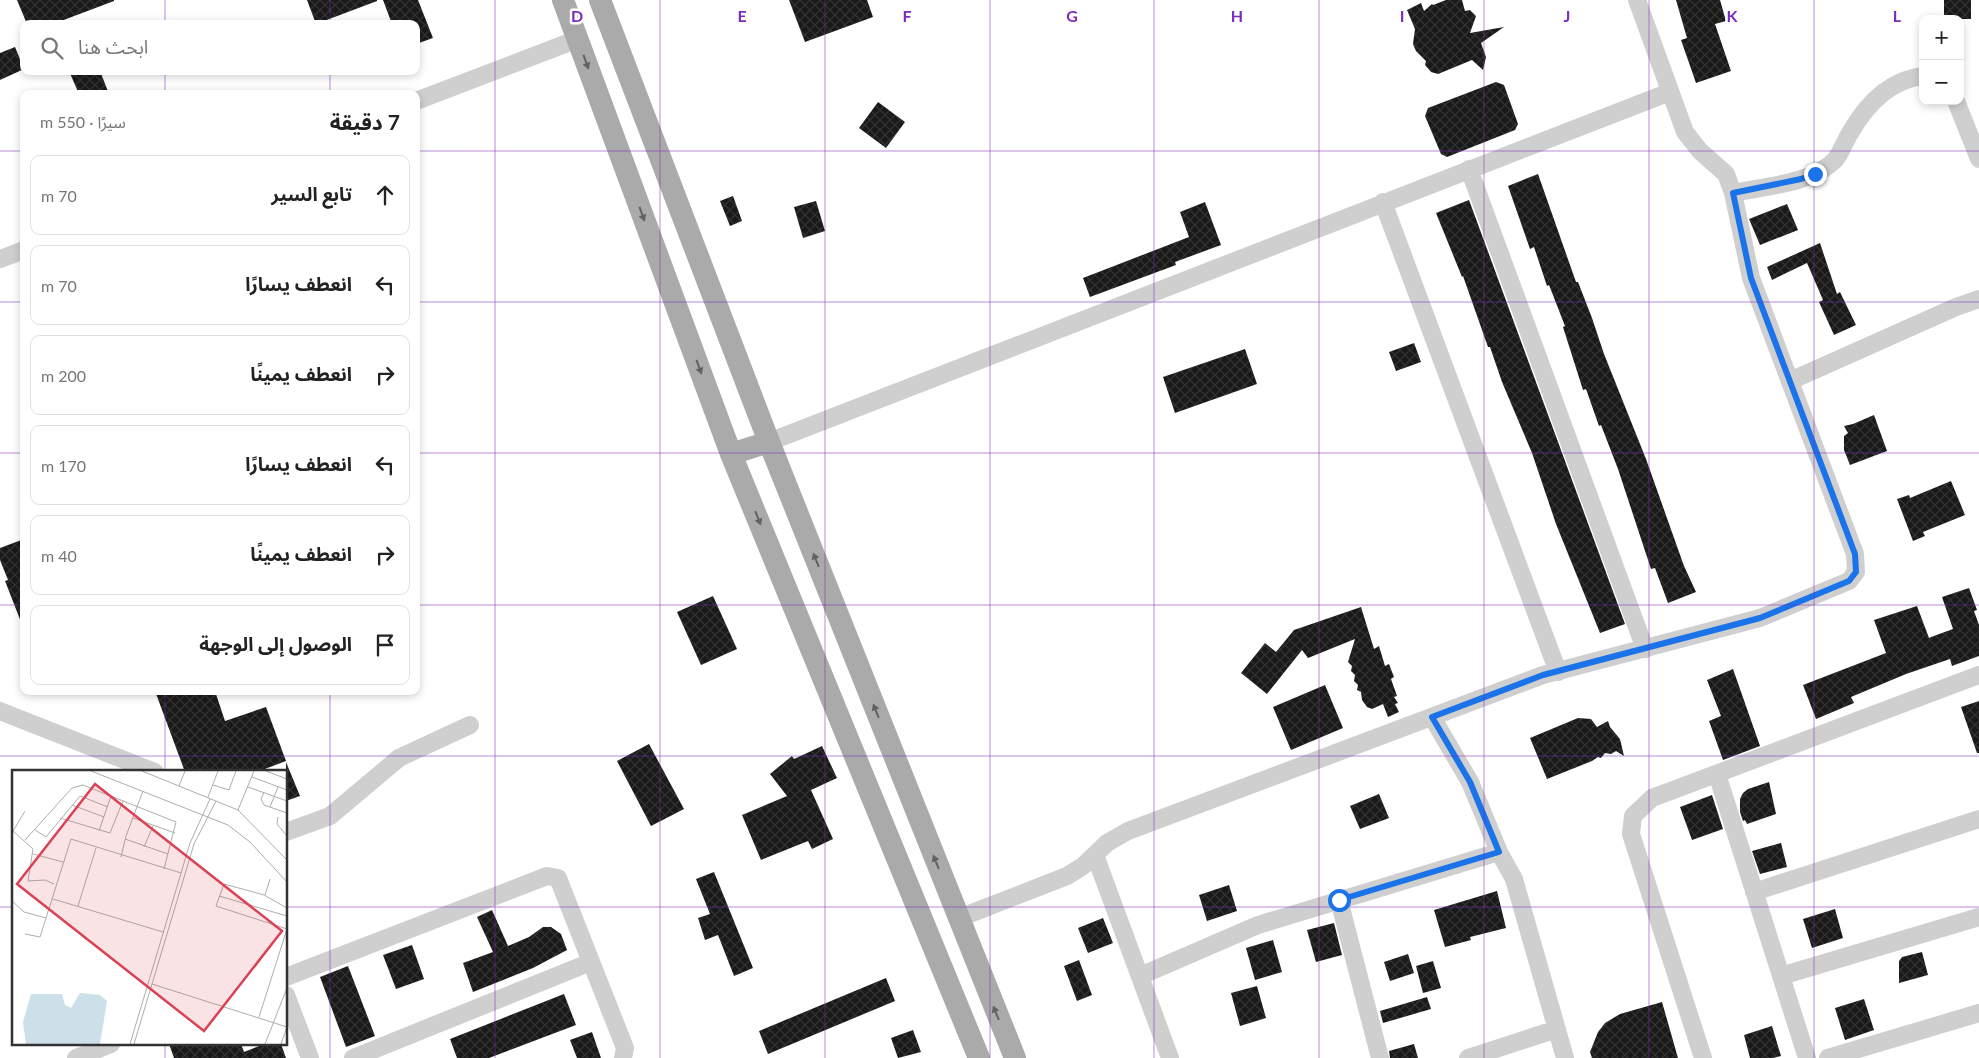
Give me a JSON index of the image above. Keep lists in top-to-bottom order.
{
  "page": {
    "map_buttons": ["+", "−"],
    "search": "ابحث هنا",
    "heading": ["7 دقيقة", "سيرًا · 550 m"],
    "list": [
      ["تابع السير", "70 m"],
      ["انعطف يسارًا", "70 m"],
      ["انعطف يمينًا", "200 m"],
      ["انعطف يسارًا", "170 m"],
      ["انعطف يمينًا", "40 m"],
      "الوصول إلى الوجهة"
    ]
  },
  "grid": {
    "columns": [
      "D",
      "E",
      "F",
      "G",
      "H",
      "I",
      "J",
      "K",
      "L"
    ]
  }
}
